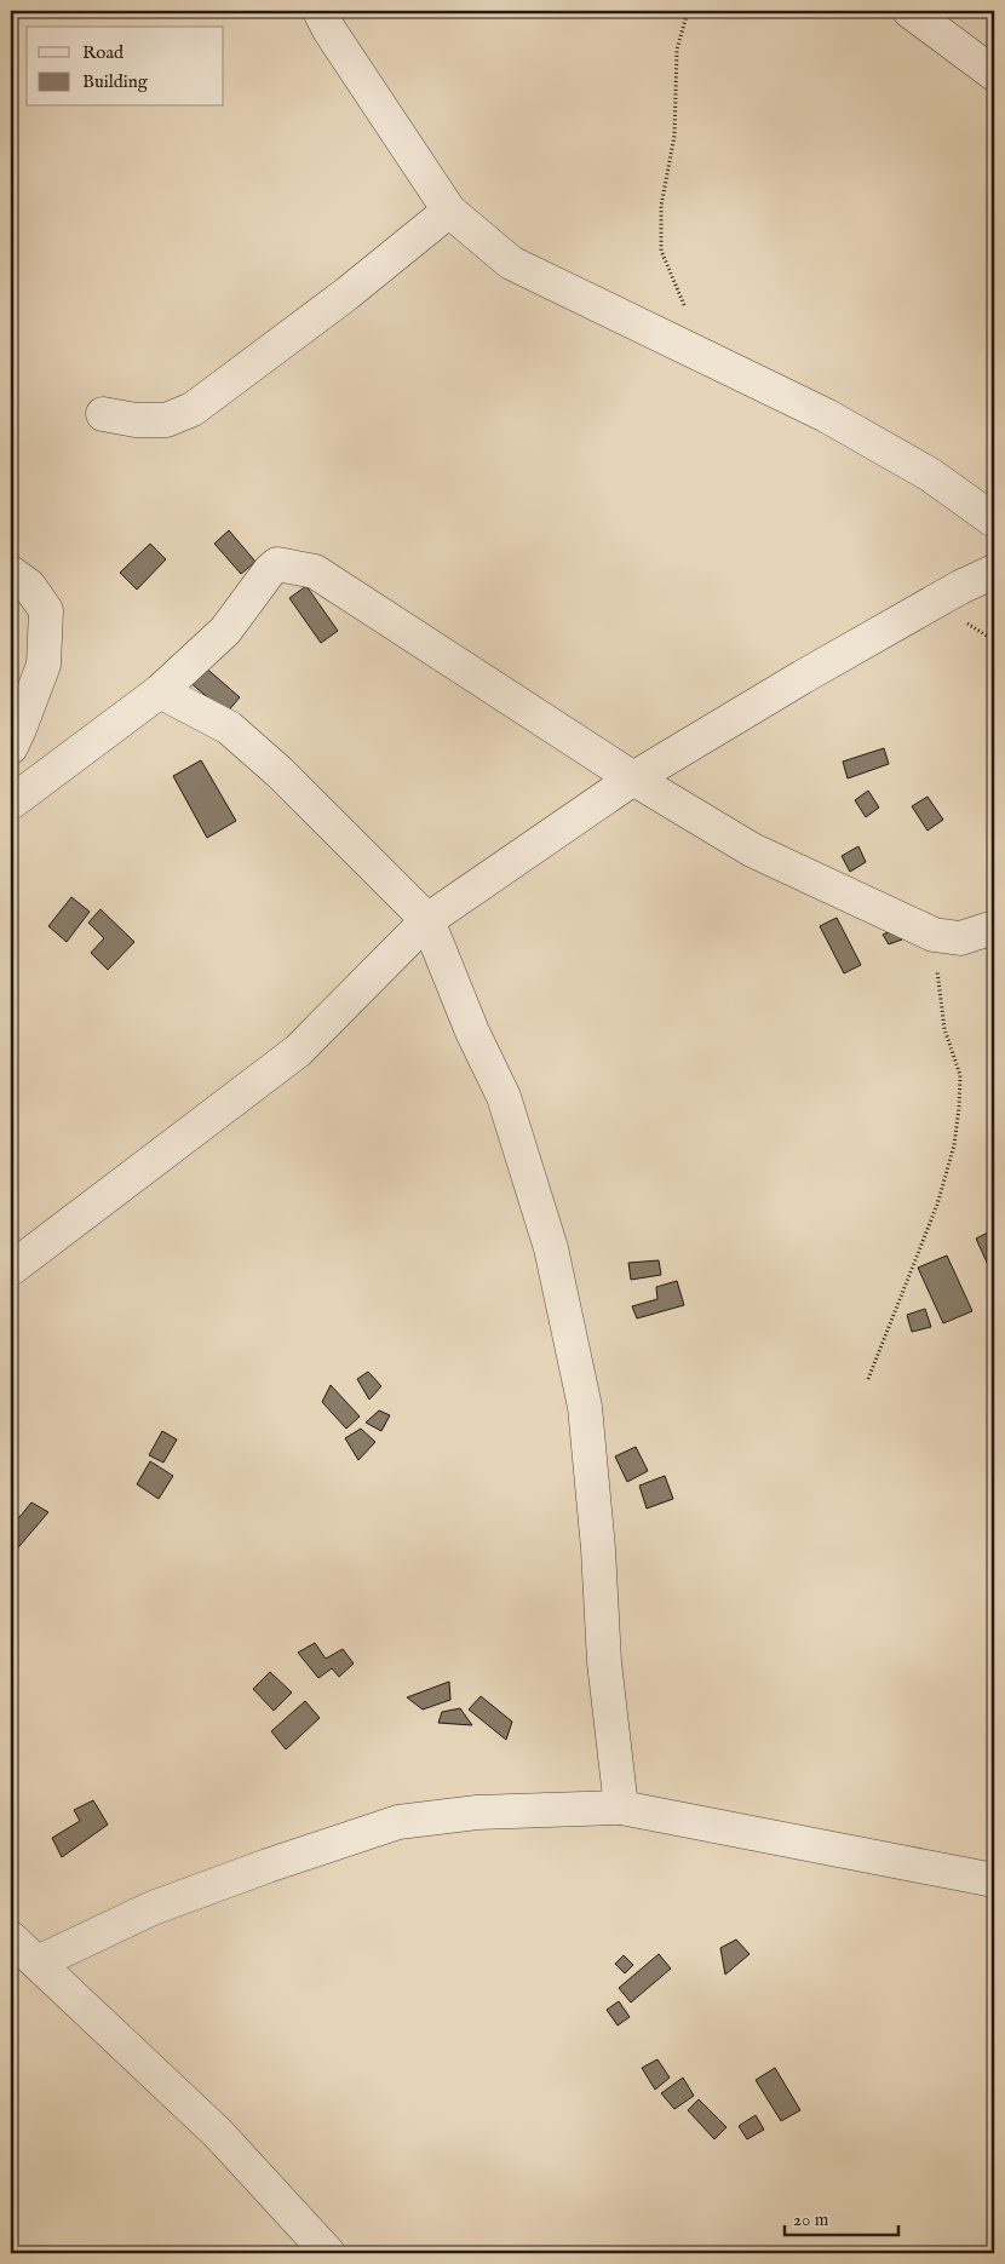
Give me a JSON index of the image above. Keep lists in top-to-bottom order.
{
  "legend": ["Road", "Building"],
  "scale_bar": "20 m"
}
